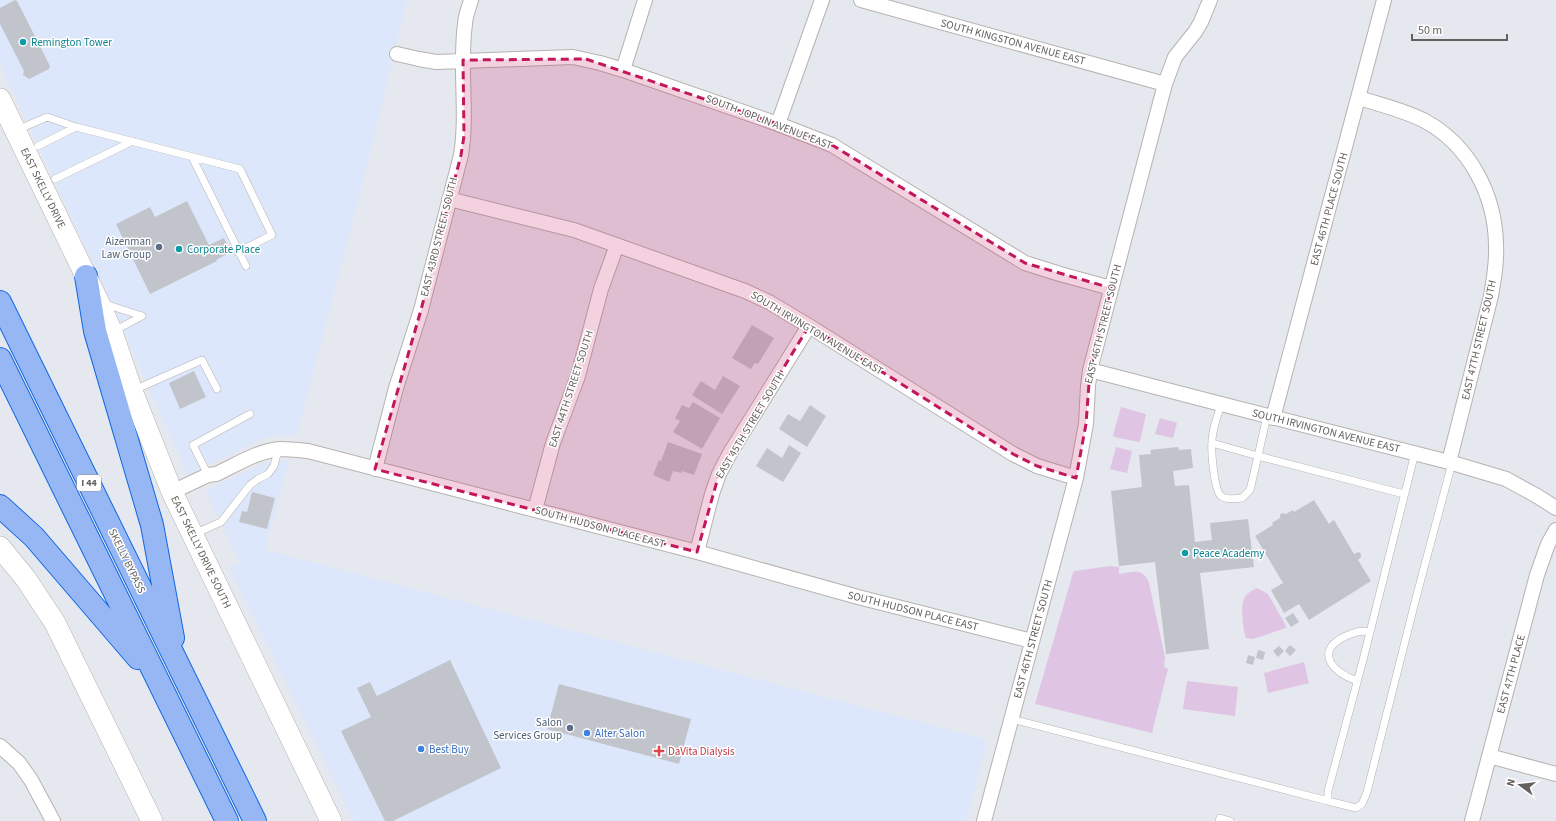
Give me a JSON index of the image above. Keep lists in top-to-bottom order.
{
  "streets": {
    "highway": ["I 44", "SKELLY BYPASS"],
    "main road": ["EAST SKELLY DRIVE", "EAST SKELLY DRIVE SOUTH"],
    "street": [
      "SOUTH KINGSTON AVENUE EAST",
      "SOUTH JOPLIN AVENUE EAST",
      "EAST 46TH PLACE SOUTH",
      "EAST 43RD STREET SOUTH",
      "EAST 46TH STREET SOUTH",
      "SOUTH IRVINGTON AVENUE EAST",
      "EAST 47TH STREET SOUTH",
      "EAST 44TH STREET SOUTH",
      "EAST 45TH STREET SOUTH",
      "SOUTH HUDSON PLACE EAST",
      "EAST 47TH PLACE"
    ]
  },
  "crossings": [
    ["SOUTH KINGSTON AVENUE EAST", "EAST 46TH STREET SOUTH"],
    ["SOUTH JOPLIN AVENUE EAST", "EAST 43RD STREET SOUTH"],
    ["SOUTH JOPLIN AVENUE EAST", "EAST 46TH STREET SOUTH"],
    ["EAST SKELLY DRIVE", "EAST SKELLY DRIVE SOUTH"],
    ["EAST 46TH PLACE SOUTH", "SOUTH IRVINGTON AVENUE EAST"],
    ["EAST 46TH PLACE SOUTH", "EAST 47TH STREET SOUTH"],
    ["EAST 43RD STREET SOUTH", "SOUTH IRVINGTON AVENUE EAST"],
    ["EAST 43RD STREET SOUTH", "SOUTH HUDSON PLACE EAST"],
    ["EAST 46TH STREET SOUTH", "SOUTH IRVINGTON AVENUE EAST"],
    ["EAST 46TH STREET SOUTH", "SOUTH HUDSON PLACE EAST"],
    ["SOUTH IRVINGTON AVENUE EAST", "EAST 47TH STREET SOUTH"],
    ["SOUTH IRVINGTON AVENUE EAST", "EAST 44TH STREET SOUTH"],
    ["SOUTH IRVINGTON AVENUE EAST", "EAST 45TH STREET SOUTH"],
    ["EAST 44TH STREET SOUTH", "SOUTH HUDSON PLACE EAST"],
    ["EAST 45TH STREET SOUTH", "SOUTH HUDSON PLACE EAST"],
    ["SOUTH HUDSON PLACE EAST", "EAST SKELLY DRIVE SOUTH"]
  ],
  "places": {
    "other": [
      "Remington Tower",
      "Aizenman Law Group",
      "Corporate Place",
      "Peace Academy",
      "Salon Services Group",
      "Alter Salon",
      "Best Buy"
    ],
    "health": ["DaVita Dialysis"]
  },
  "scale_bar": "50 m",
  "north": "left"
}
